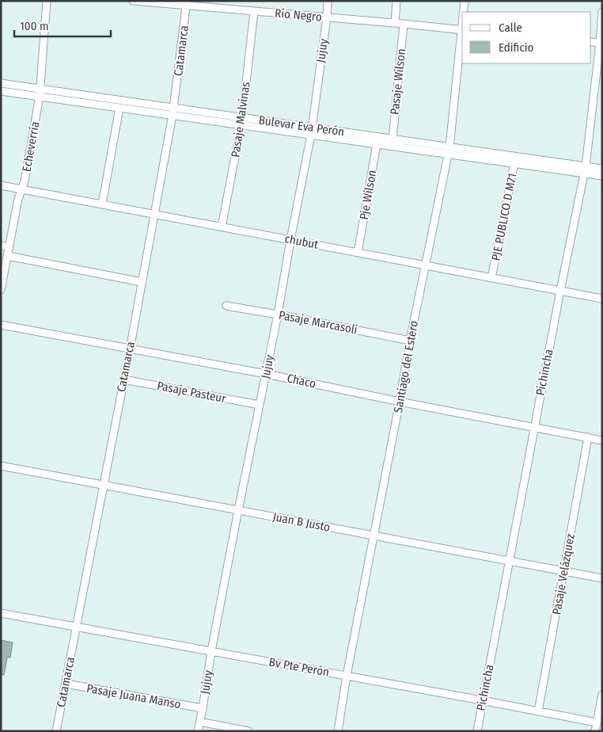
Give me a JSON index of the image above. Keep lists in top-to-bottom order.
{
  "streets": {
    "street": [
      "Río Negro",
      "Catamarca",
      "Jujuy",
      "Pasaje Wilson",
      "Pasaje Malvinas",
      "Bulevar Eva Perón",
      "Echeverría",
      "Pje Wilson",
      "PJE PUBLICO D M71",
      "chubut",
      "Pasaje Marcasoli",
      "Santiago del Estero",
      "Pichincha",
      "Chaco",
      "Pasaje Pasteur",
      "Juan B Justo",
      "Pasaje Velázquez",
      "Bv Pte Perón",
      "Pasaje Juana Manso"
    ]
  },
  "crossings": [
    ["Río Negro", "Catamarca"],
    ["Río Negro", "Jujuy"],
    ["Río Negro", "Pasaje Wilson"],
    ["Río Negro", "Pasaje Malvinas"],
    ["Catamarca", "Bulevar Eva Perón"],
    ["Catamarca", "chubut"],
    ["Catamarca", "Chaco"],
    ["Catamarca", "Pasaje Pasteur"],
    ["Catamarca", "Juan B Justo"],
    ["Catamarca", "Bv Pte Perón"],
    ["Catamarca", "Pasaje Juana Manso"],
    ["Jujuy", "Bulevar Eva Perón"],
    ["Jujuy", "chubut"],
    ["Jujuy", "Pasaje Marcasoli"],
    ["Jujuy", "Chaco"],
    ["Jujuy", "Pasaje Pasteur"],
    ["Jujuy", "Juan B Justo"],
    ["Jujuy", "Bv Pte Perón"],
    ["Jujuy", "Pasaje Juana Manso"],
    ["Pasaje Wilson", "Bulevar Eva Perón"],
    ["Pasaje Malvinas", "Bulevar Eva Perón"],
    ["Pasaje Malvinas", "chubut"],
    ["Bulevar Eva Perón", "Echeverría"],
    ["Bulevar Eva Perón", "Pje Wilson"],
    ["Bulevar Eva Perón", "PJE PUBLICO D M71"],
    ["Bulevar Eva Perón", "Santiago del Estero"],
    ["Bulevar Eva Perón", "Pichincha"],
    ["Echeverría", "chubut"],
    ["Pje Wilson", "chubut"],
    ["PJE PUBLICO D M71", "chubut"],
    ["chubut", "Santiago del Estero"],
    ["chubut", "Pichincha"],
    ["Pasaje Marcasoli", "Santiago del Estero"],
    ["Santiago del Estero", "Chaco"],
    ["Santiago del Estero", "Juan B Justo"],
    ["Santiago del Estero", "Bv Pte Perón"],
    ["Pichincha", "Chaco"],
    ["Pichincha", "Juan B Justo"],
    ["Pichincha", "Bv Pte Perón"],
    ["Chaco", "Pasaje Velázquez"],
    ["Juan B Justo", "Pasaje Velázquez"],
    ["Pasaje Velázquez", "Bv Pte Perón"]
  ],
  "legend": ["Calle", "Edificio"],
  "scale_bar": "100 m"
}
